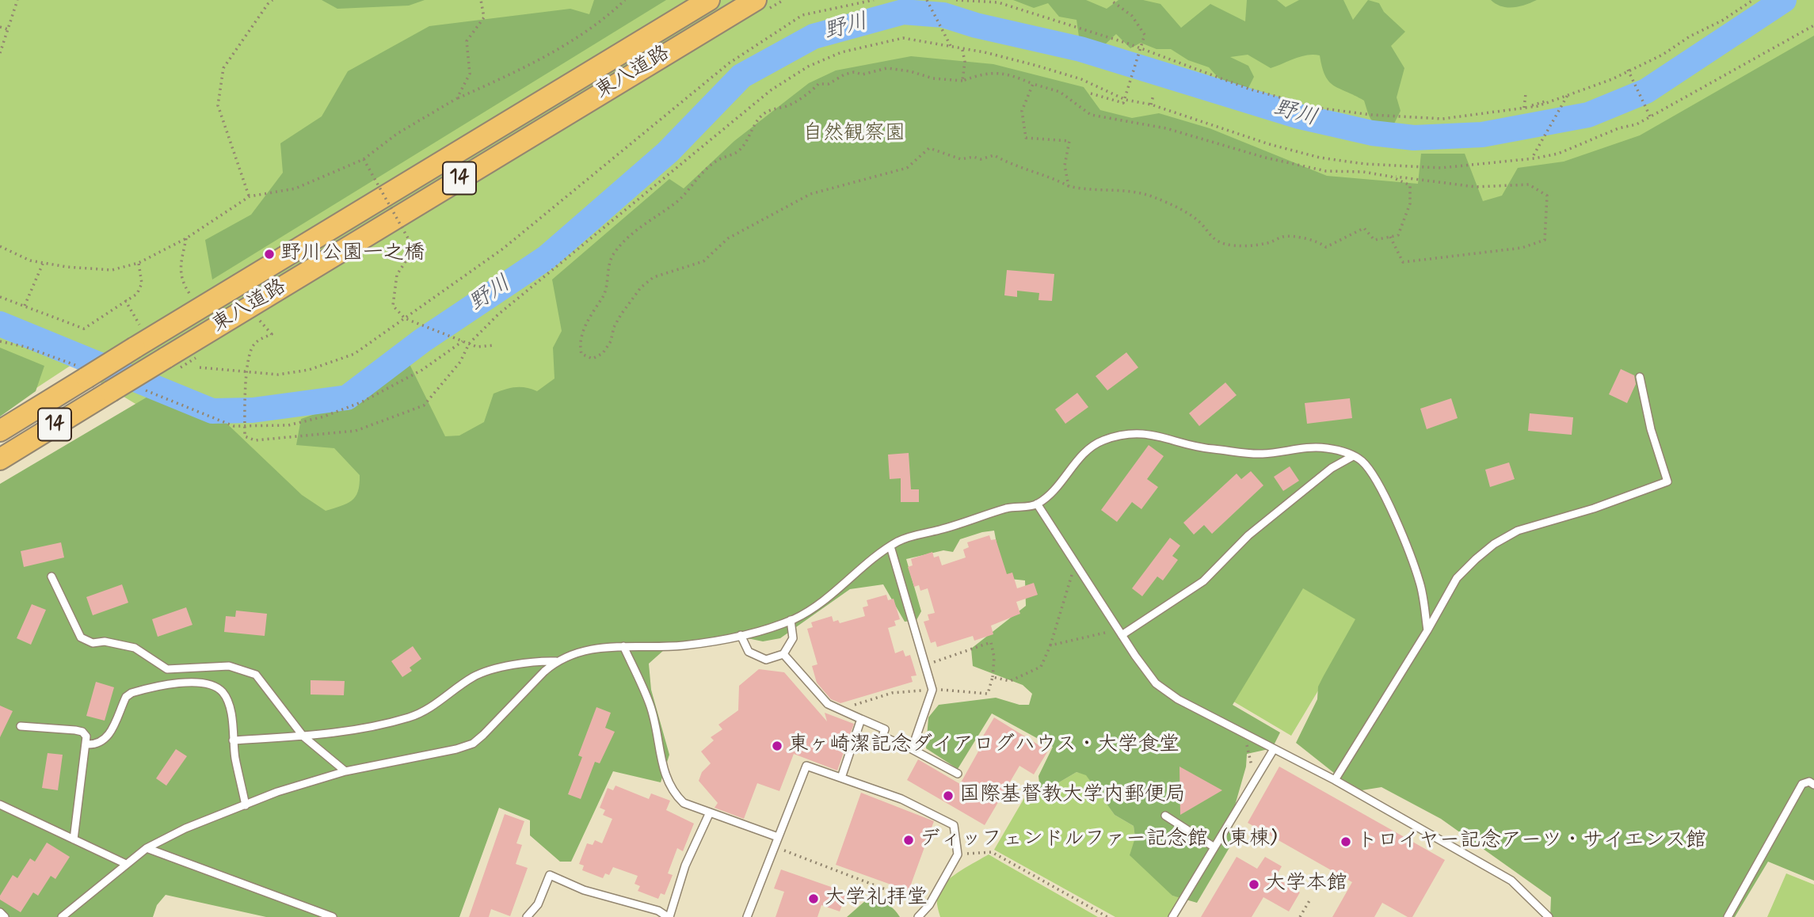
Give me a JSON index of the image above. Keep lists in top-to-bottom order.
{
  "streets": {
    "main road": ["東八道路", "14"]
  },
  "water": ["野川"],
  "parks": ["自然観察園"],
  "places": [
    "野川公園一之橋",
    "東ヶ崎潔記念ダイアログハウス・大学食堂",
    "国際基督教大学内郵便局",
    "ディッフェンドルファー記念館（東棟)",
    "トロイヤー記念アーツ・サイエンス館",
    "大学本館",
    "大学礼拝堂"
  ]
}
